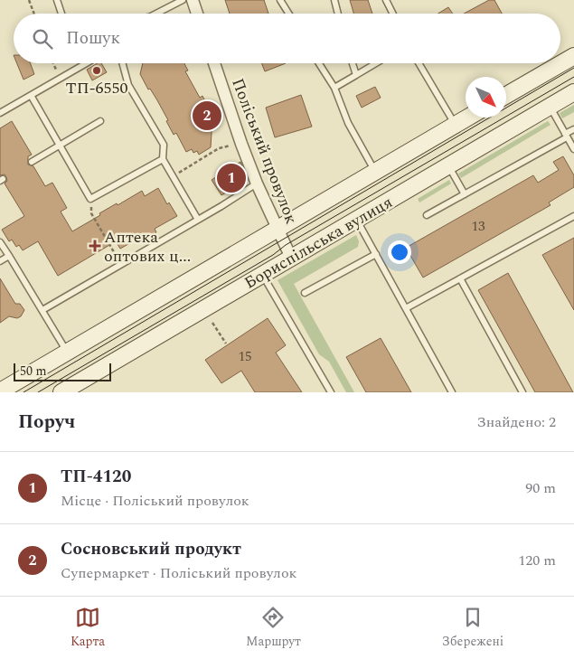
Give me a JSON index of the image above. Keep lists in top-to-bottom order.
{
  "streets": {
    "main road": ["Бориспільська вулиця"],
    "street": ["Поліський провулок"]
  },
  "crossings": [
    ["Поліський провулок", "Бориспільська вулиця"]
  ],
  "places": {
    "other": ["ТП-6550"],
    "health": ["Аптека оптових ц..."]
  },
  "house_numbers": ["13", "15"],
  "scale_bar": "50 m",
  "north": "bottom right",
  "page": {
    "search": "Пошук",
    "pins": ["2", "1"],
    "scale": "50 m",
    "heading": ["Поруч", "Знайдено: 2"],
    "list": [
      {
        "mark": "1",
        "name": "ТП-4120",
        "note": "Місце · Поліський провулок",
        "value": "90 m"
      },
      {
        "mark": "2",
        "name": "Сосновський продукт",
        "note": "Супермаркет · Поліський провулок",
        "value": "120 m"
      }
    ],
    "nav": ["Карта", "Маршрут", "Збережені"]
  }
}
